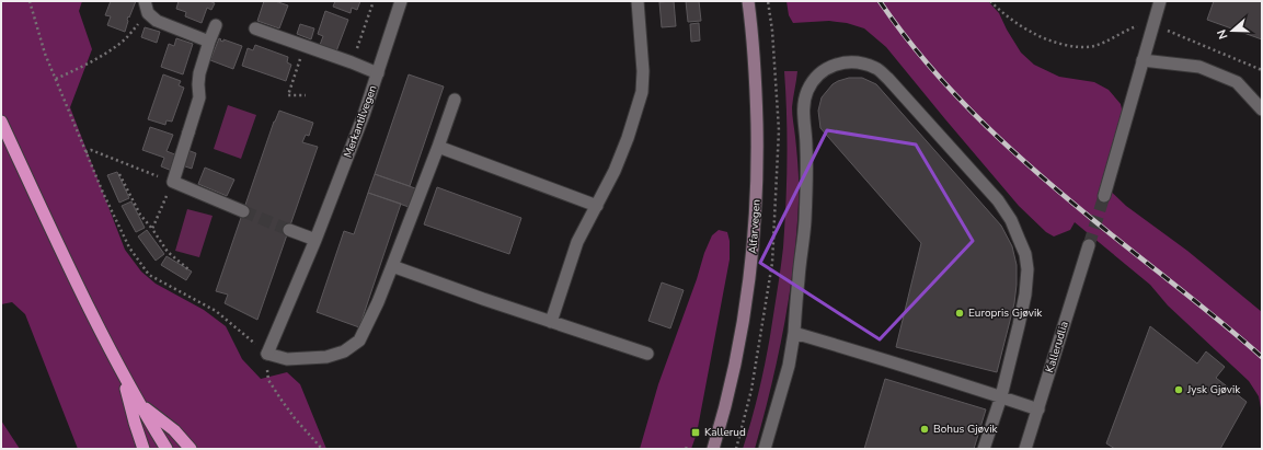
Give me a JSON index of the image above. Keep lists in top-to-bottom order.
{
  "streets": {
    "main road": ["Alfarvegen"],
    "street": ["Merkantilvegen", "Kallerudlia"]
  },
  "places": {
    "other": ["Europris Gjøvik", "Jysk Gjøvik", "Bohus Gjøvik"],
    "transit": ["Kallerud"]
  },
  "north": "left"
}
